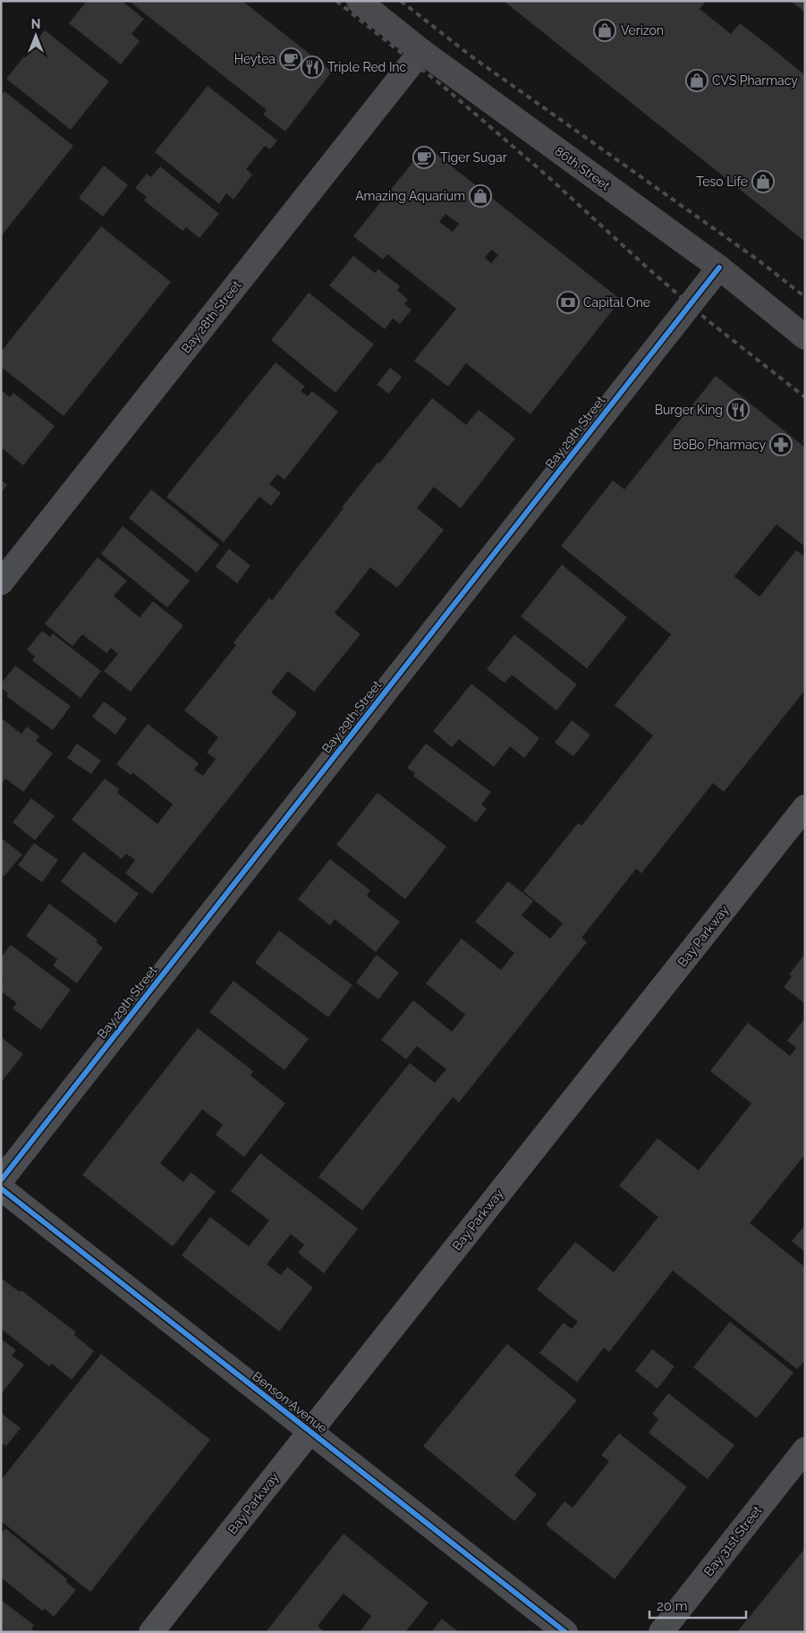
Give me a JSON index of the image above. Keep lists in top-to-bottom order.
{
  "streets": {
    "main road": ["86th Street", "Bay Parkway"],
    "street": [
      "Bay 28th Street",
      "Bay 29th Street",
      "Benson Avenue",
      "Bay 31st Street"
    ]
  },
  "crossings": [
    ["86th Street", "Bay 28th Street"],
    ["86th Street", "Bay 29th Street"],
    ["Bay Parkway", "Benson Avenue"]
  ],
  "places": {
    "shop": [
      "Verizon",
      "CVS Pharmacy",
      "Teso Life",
      "Amazing Aquarium"
    ],
    "cafe": ["Heytea", "Tiger Sugar"],
    "restaurant": ["Triple Red Inc", "Burger King"],
    "bank": ["Capital One"],
    "pharmacy": ["BoBo Pharmacy"]
  },
  "scale_bar": "20 m",
  "north": "top"
}
